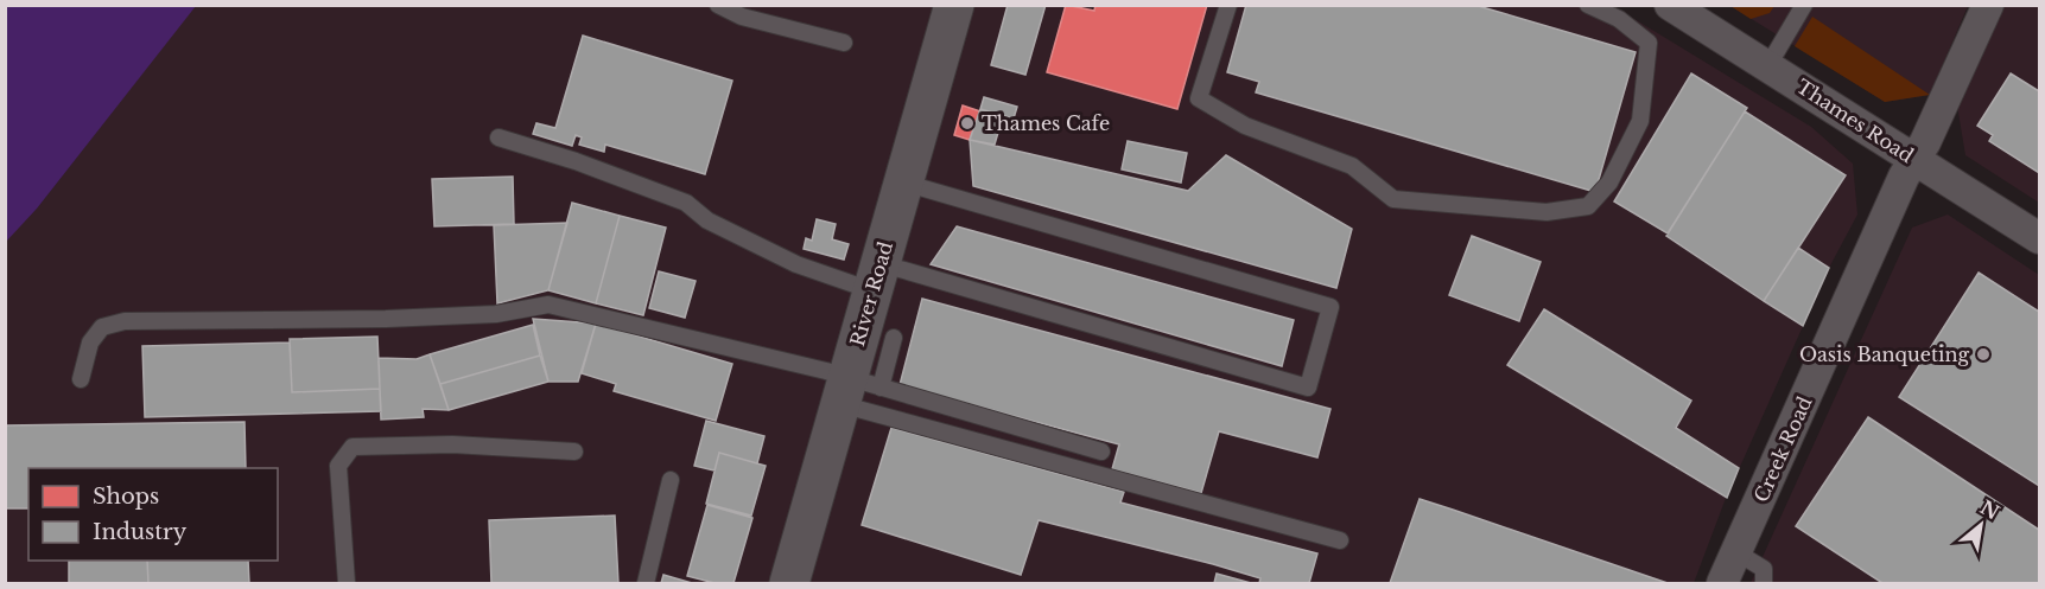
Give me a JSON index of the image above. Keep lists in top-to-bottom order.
{
  "streets": {
    "street": ["Thames Road", "River Road", "Creek Road"]
  },
  "crossings": [
    ["Thames Road", "Creek Road"]
  ],
  "places": ["Thames Cafe", "Oasis Banqueting"],
  "legend": ["Shops", "Industry"],
  "north": "top right"
}
